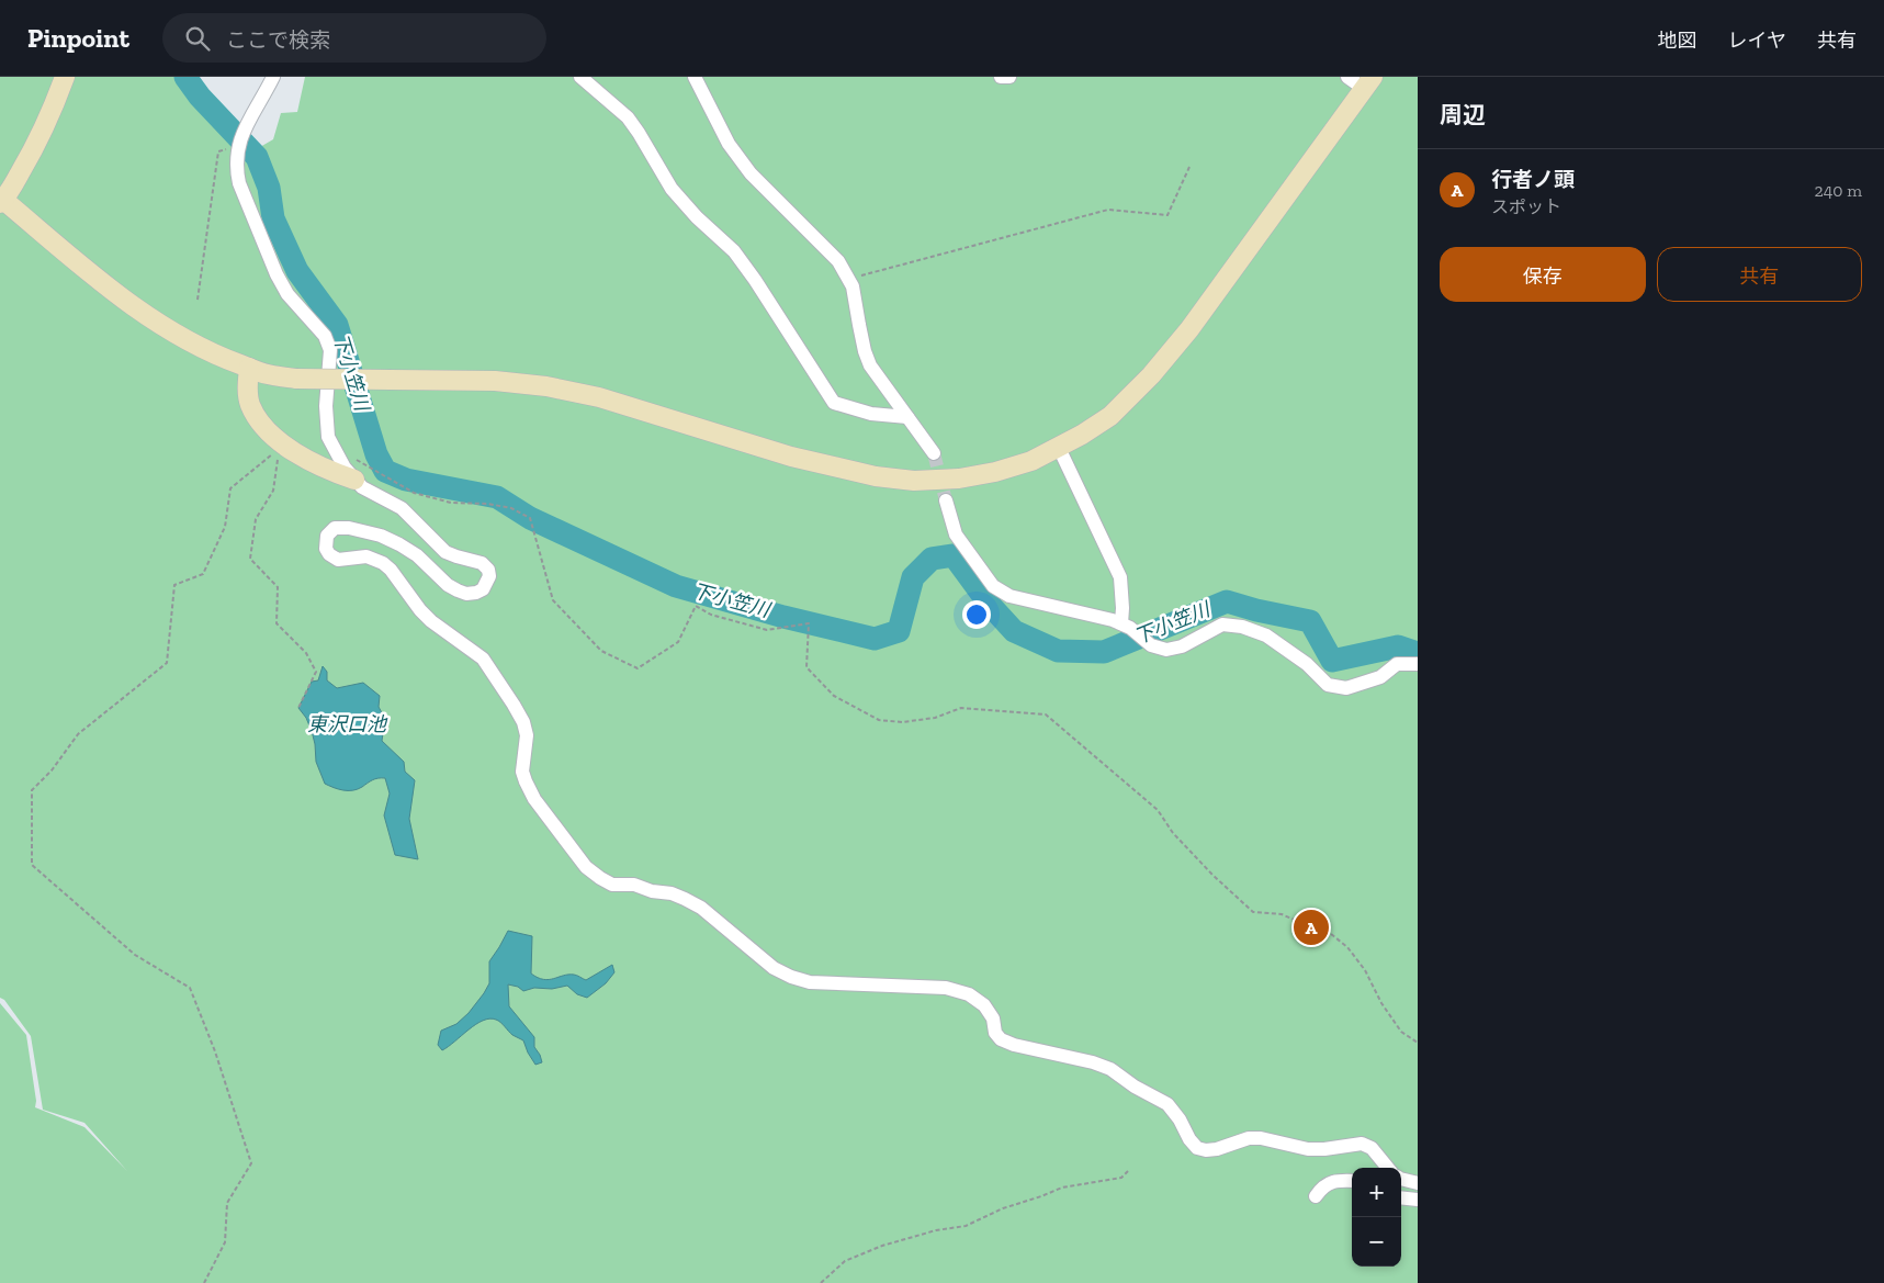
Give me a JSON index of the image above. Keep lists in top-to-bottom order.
{
  "water": ["下小笠川", "東沢口池"],
  "page": {
    "header": "Pinpoint",
    "search": "ここで検索",
    "nav": ["地図", "レイヤ", "共有"],
    "heading": "周辺",
    "list": [
      {
        "mark": "A",
        "name": "行者ノ頭",
        "note": "スポット",
        "value": "240 m"
      }
    ],
    "buttons": ["保存", "共有"],
    "pins": "A",
    "map_buttons": ["+", "−"]
  }
}
